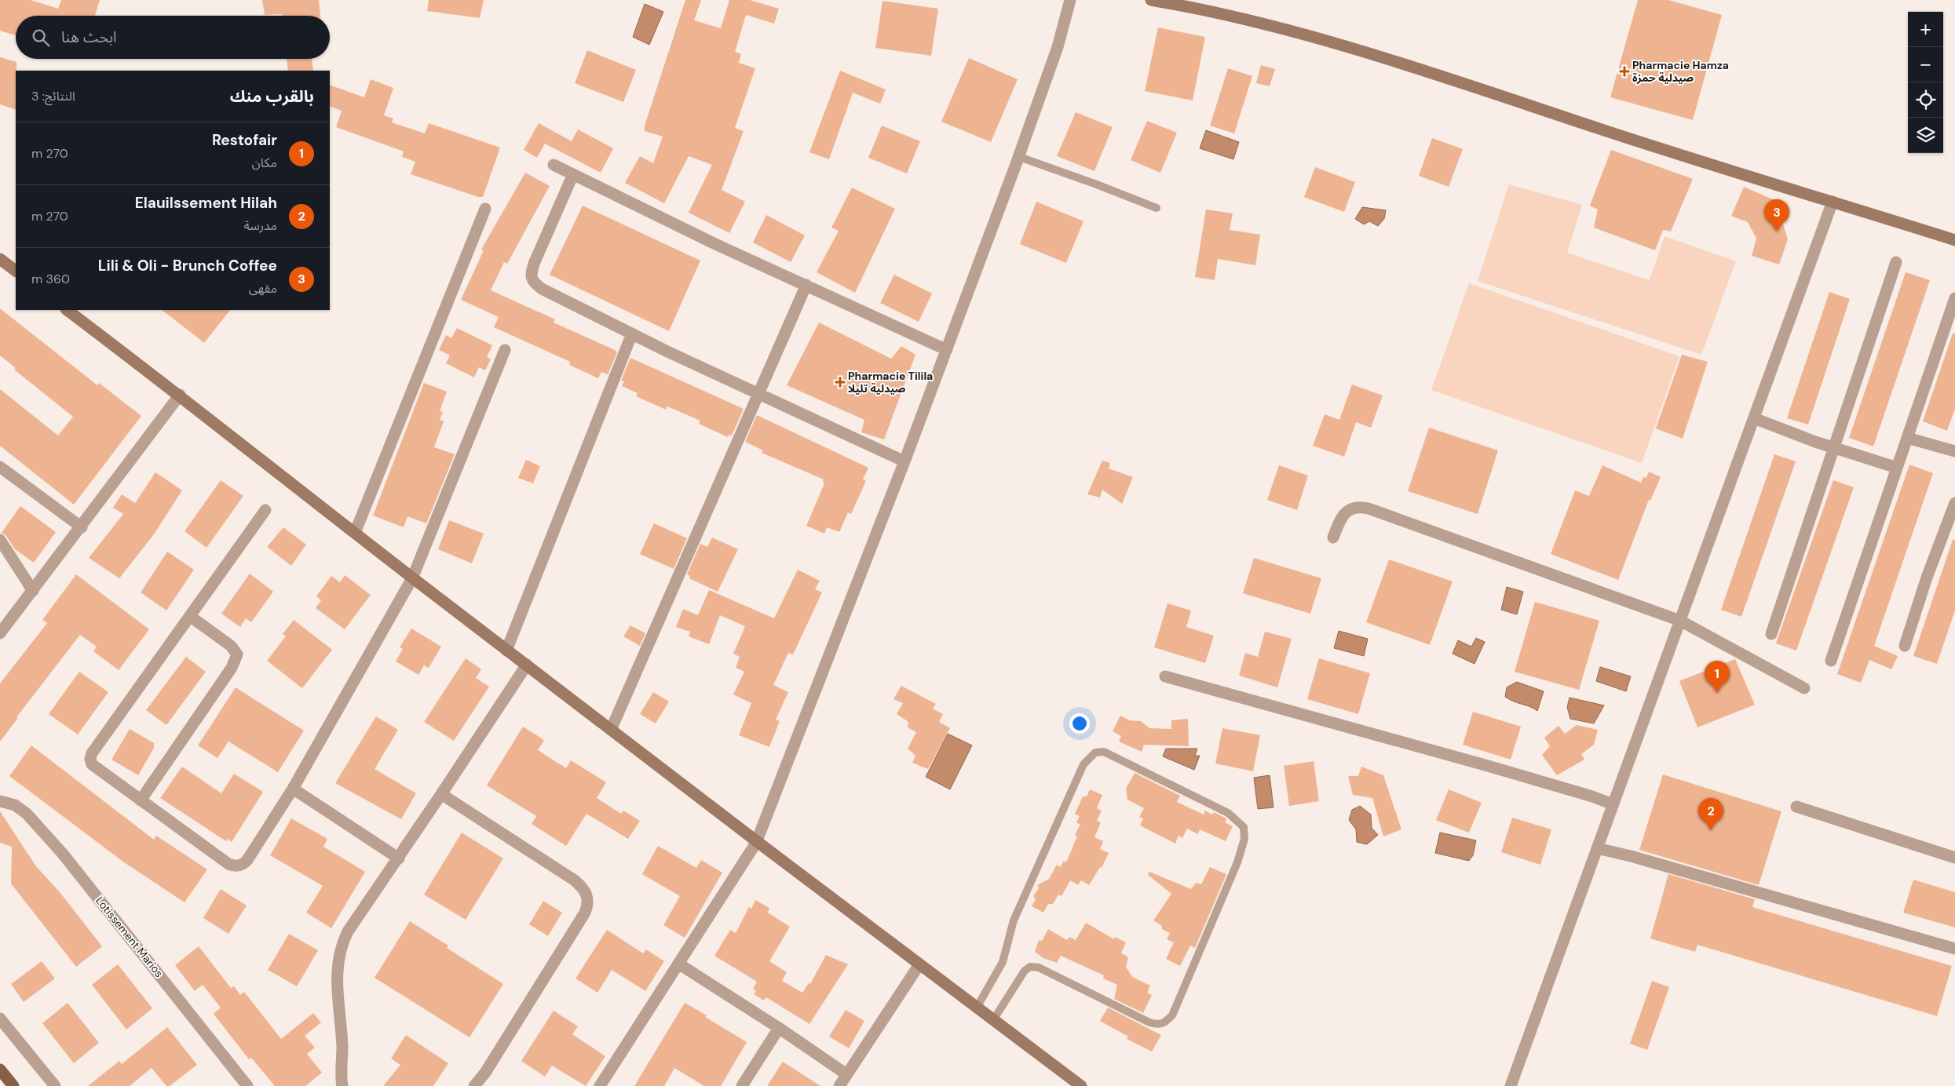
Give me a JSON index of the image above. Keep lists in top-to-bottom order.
{
  "streets": {
    "street": ["Lotissement Marios"]
  },
  "places": {
    "health": ["Pharmacie Hamza صيدلية حمزة", "Pharmacie Tilila صيدلية تليلا"]
  },
  "page": {
    "map_buttons": ["+", "−"],
    "search": "ابحث هنا",
    "heading": ["بالقرب منك", "النتائج: 3"],
    "list": [
      {
        "mark": "1",
        "name": "Restofair",
        "note": "مكان",
        "value": "270 m"
      },
      {
        "mark": "2",
        "name": "Elauilssement Hilah",
        "note": "مدرسة",
        "value": "270 m"
      },
      {
        "mark": "3",
        "name": "Lili & Oli - Brunch Coffee",
        "note": "مقهى",
        "value": "360 m"
      }
    ],
    "pins": ["3", "1", "2"]
  }
}
